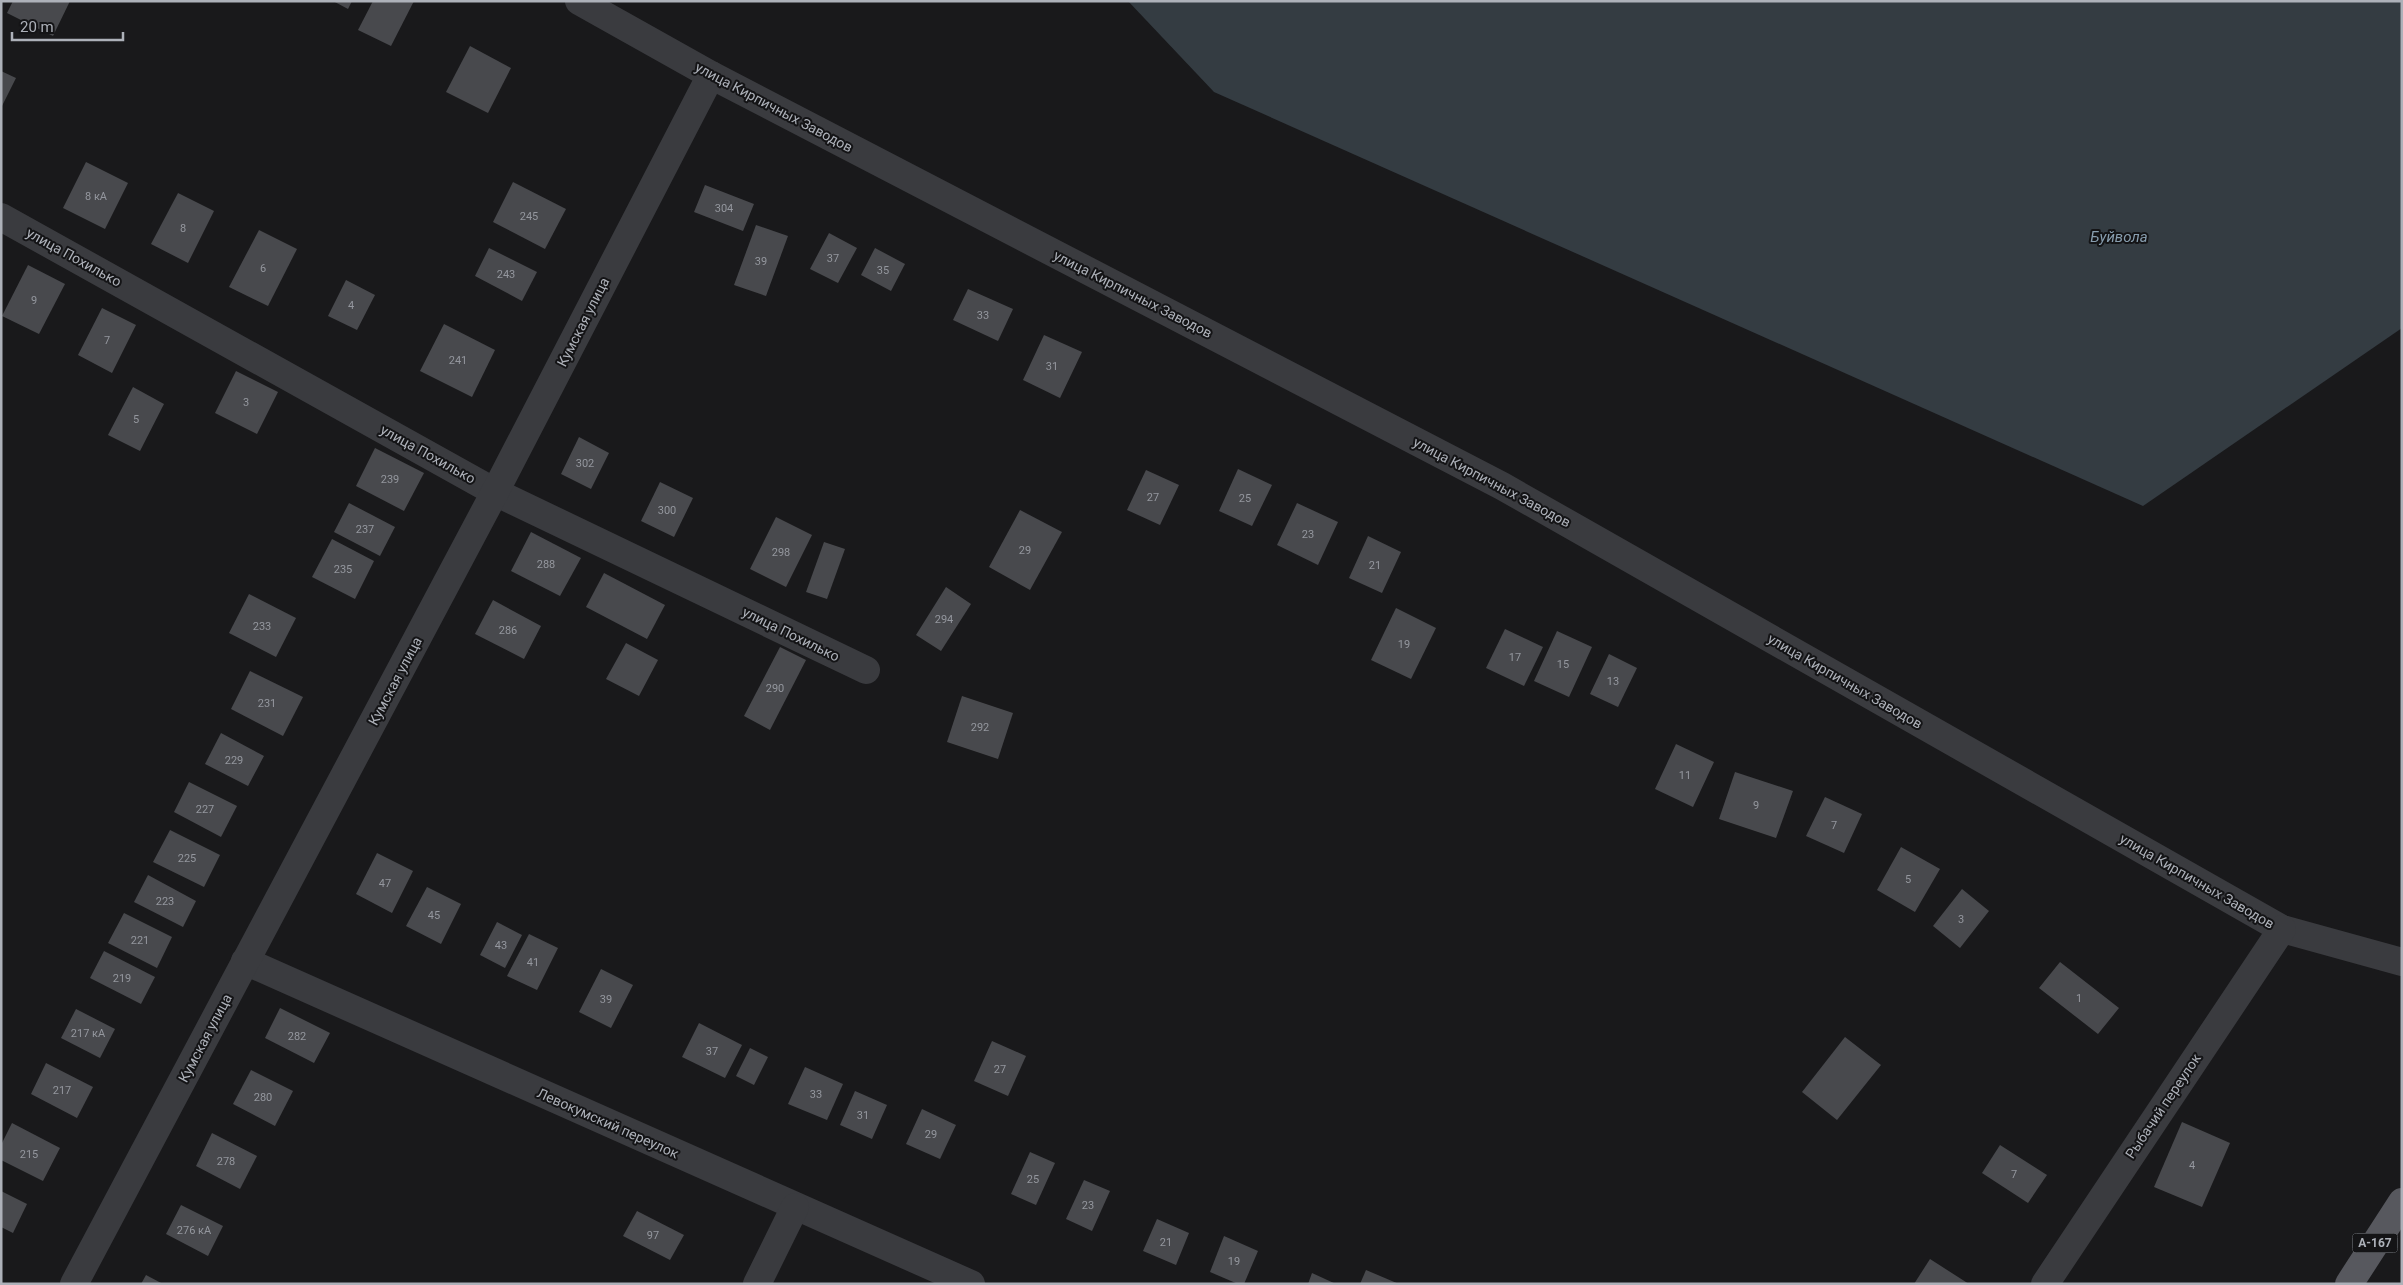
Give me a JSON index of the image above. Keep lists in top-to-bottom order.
{
  "streets": {
    "main road": ["А-167"],
    "street": [
      "улица Кирпичных Заводов",
      "улица Похилько",
      "Кумская улица",
      "Рыбачий переулок",
      "Левокумский переулок"
    ]
  },
  "crossings": [
    ["улица Кирпичных Заводов", "Кумская улица"],
    ["улица Кирпичных Заводов", "Рыбачий переулок"],
    ["улица Похилько", "Кумская улица"],
    ["Кумская улица", "Левокумский переулок"]
  ],
  "water": ["Буйвола"],
  "house_numbers": [
    "8 кА",
    "304",
    "245",
    "8",
    "37",
    "39",
    "6",
    "35",
    "243",
    "9",
    "4",
    "33",
    "7",
    "241",
    "31",
    "3",
    "5",
    "302",
    "239",
    "27",
    "25",
    "300",
    "237",
    "23",
    "29",
    "298",
    "288",
    "21",
    "235",
    "294",
    "233",
    "286",
    "19",
    "17",
    "15",
    "13",
    "290",
    "231",
    "292",
    "229",
    "11",
    "9",
    "227",
    "7",
    "225",
    "5",
    "47",
    "223",
    "45",
    "3",
    "221",
    "43",
    "41",
    "219",
    "1",
    "39",
    "217 кА",
    "282",
    "37",
    "27",
    "217",
    "33",
    "280",
    "31",
    "29",
    "215",
    "278",
    "4",
    "7",
    "25",
    "23",
    "276 кА",
    "97",
    "21",
    "19"
  ],
  "scale_bar": "20 m"
}
